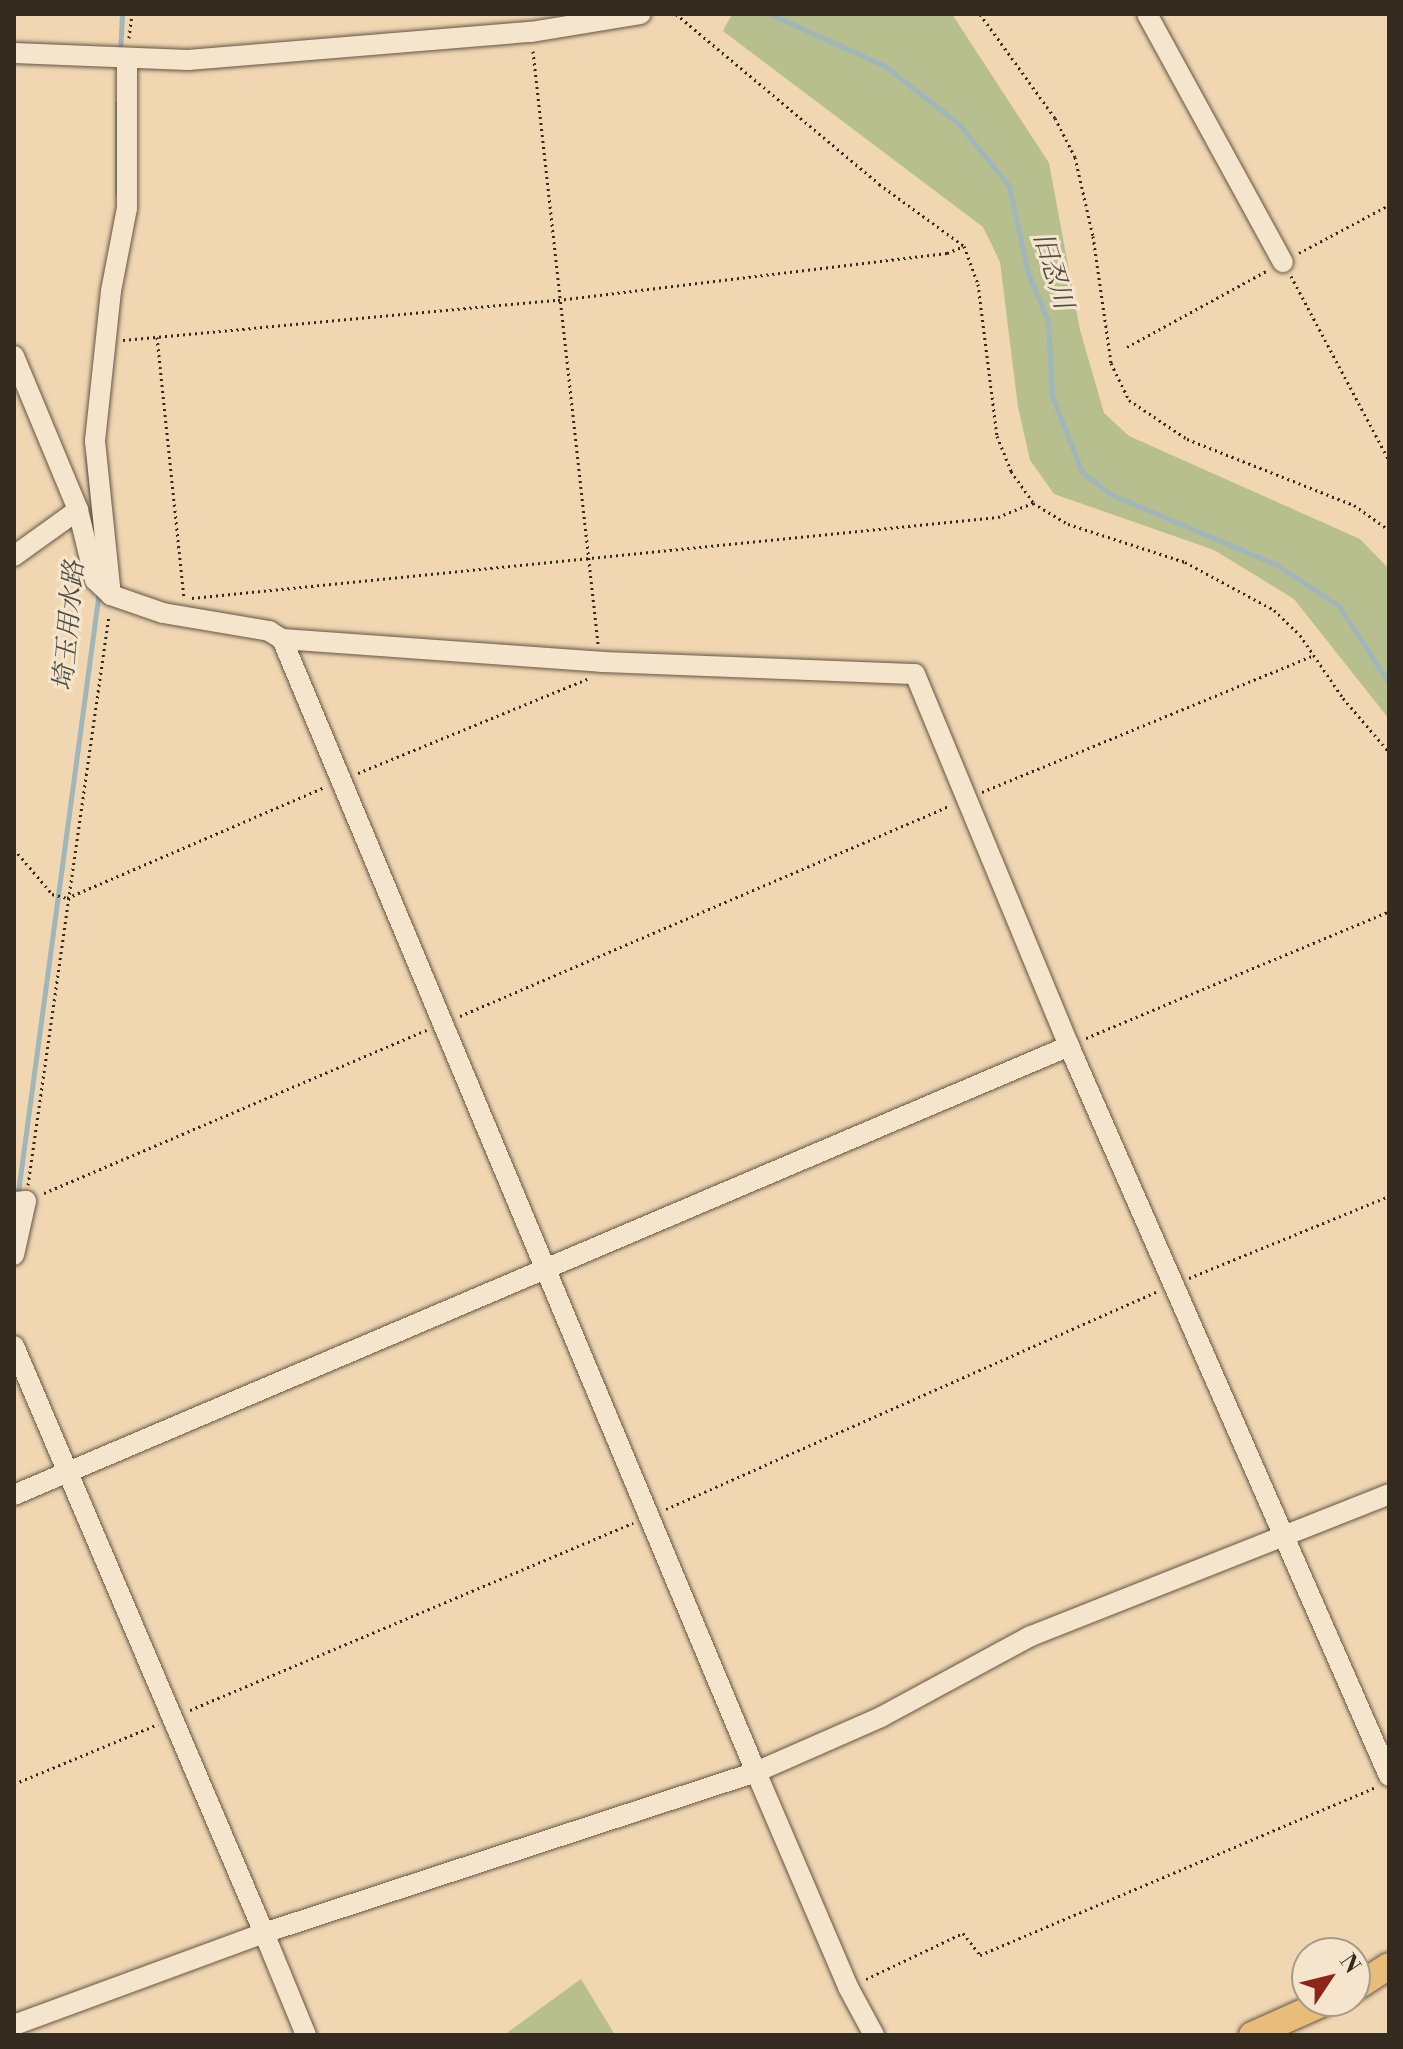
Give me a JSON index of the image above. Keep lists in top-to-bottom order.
{
  "water": ["旧忍川", "埼玉用水路"],
  "north": "top right"
}
